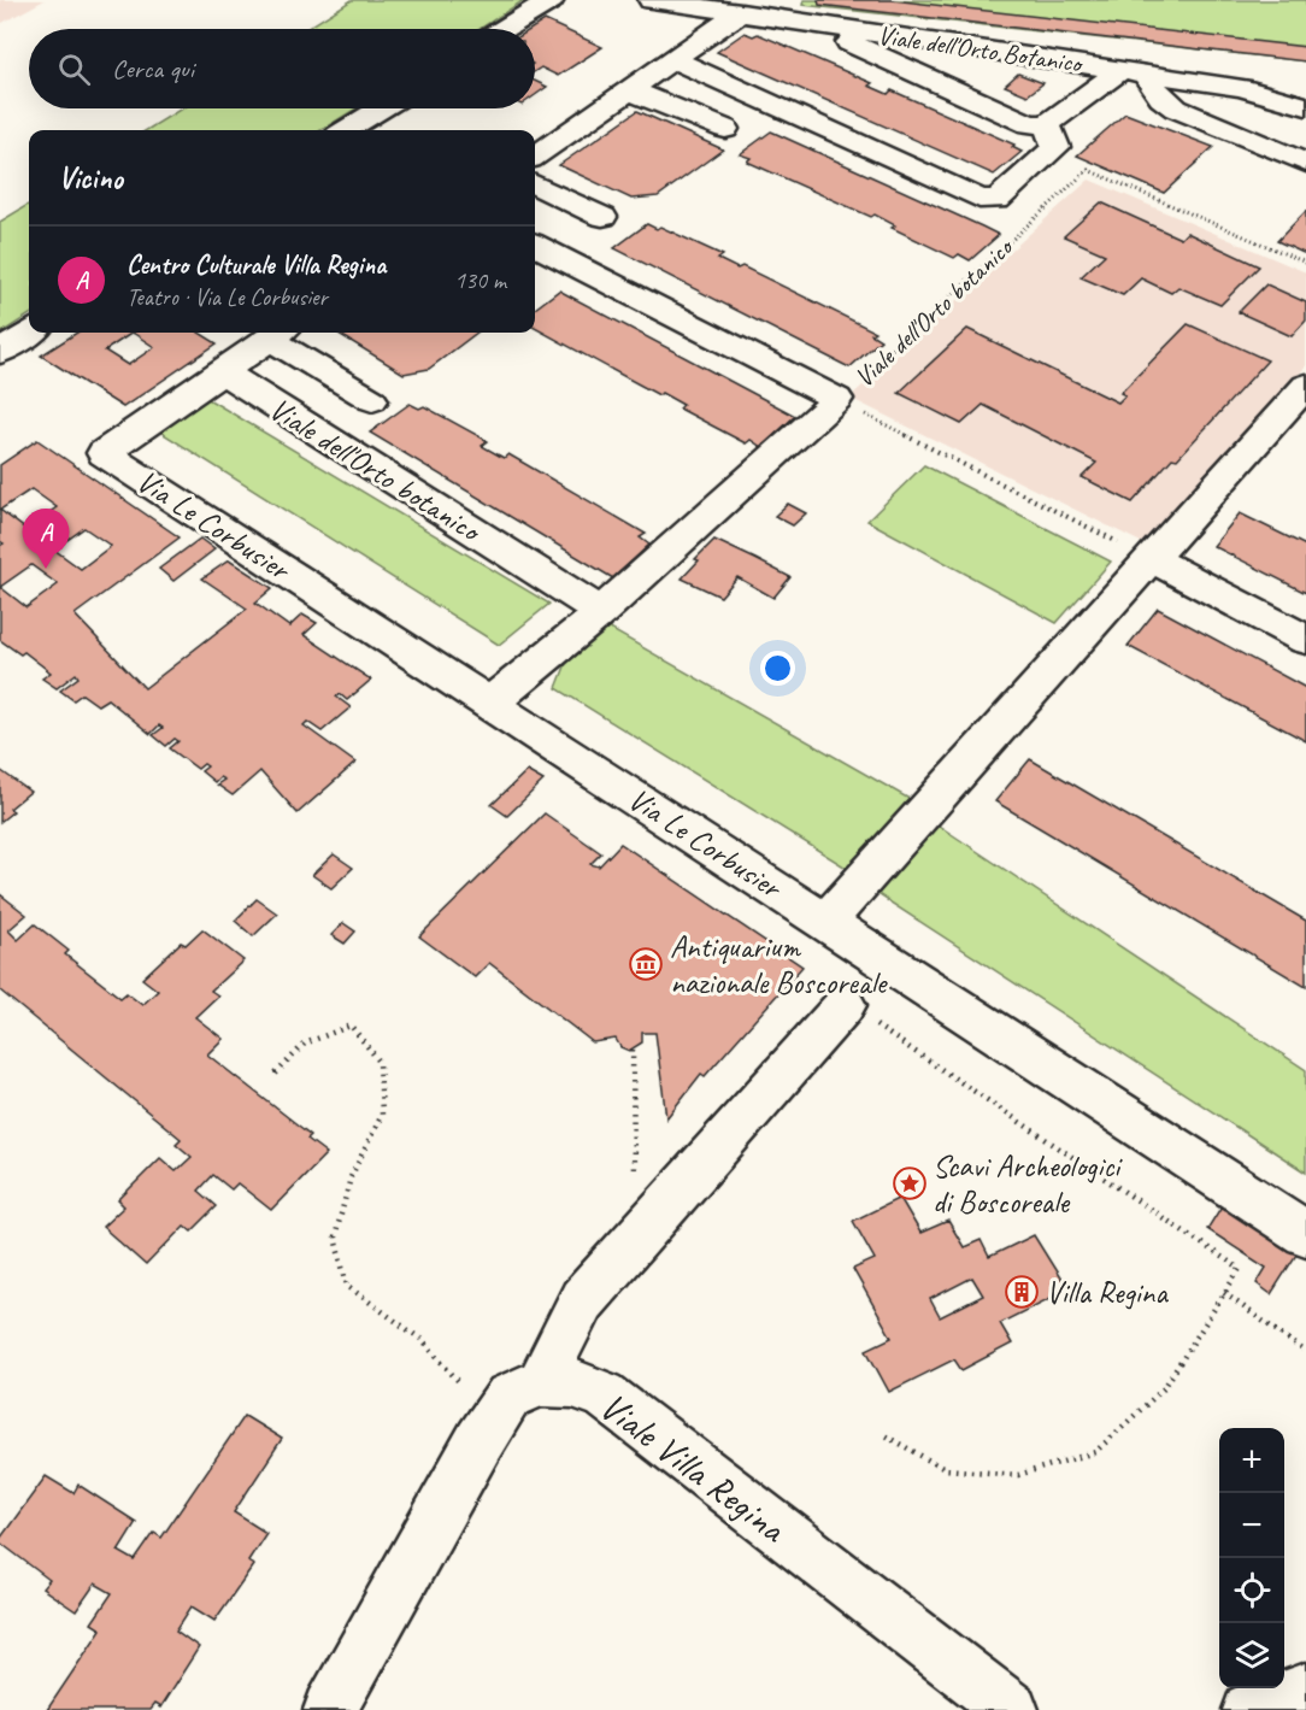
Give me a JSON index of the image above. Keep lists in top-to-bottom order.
{
  "streets": {
    "street": [
      "Viale dell'Orto Botanico",
      "Viale dell'Orto botanico",
      "Via Le Corbusier",
      "Viale Villa Regina"
    ]
  },
  "crossings": [
    ["Viale dell'Orto botanico", "Via Le Corbusier"]
  ],
  "places": {
    "museum": ["Antiquarium nazionale Boscoreale"],
    "place": ["Scavi Archeologici di Boscoreale"],
    "building": ["Villa Regina"]
  },
  "page": {
    "search": "Cerca qui",
    "heading": "Vicino",
    "list": [
      {
        "mark": "A",
        "name": "Centro Culturale Villa Regina",
        "note": "Teatro · Via Le Corbusier",
        "value": "130 m"
      }
    ],
    "pins": "A",
    "map_buttons": ["+", "−"]
  }
}
